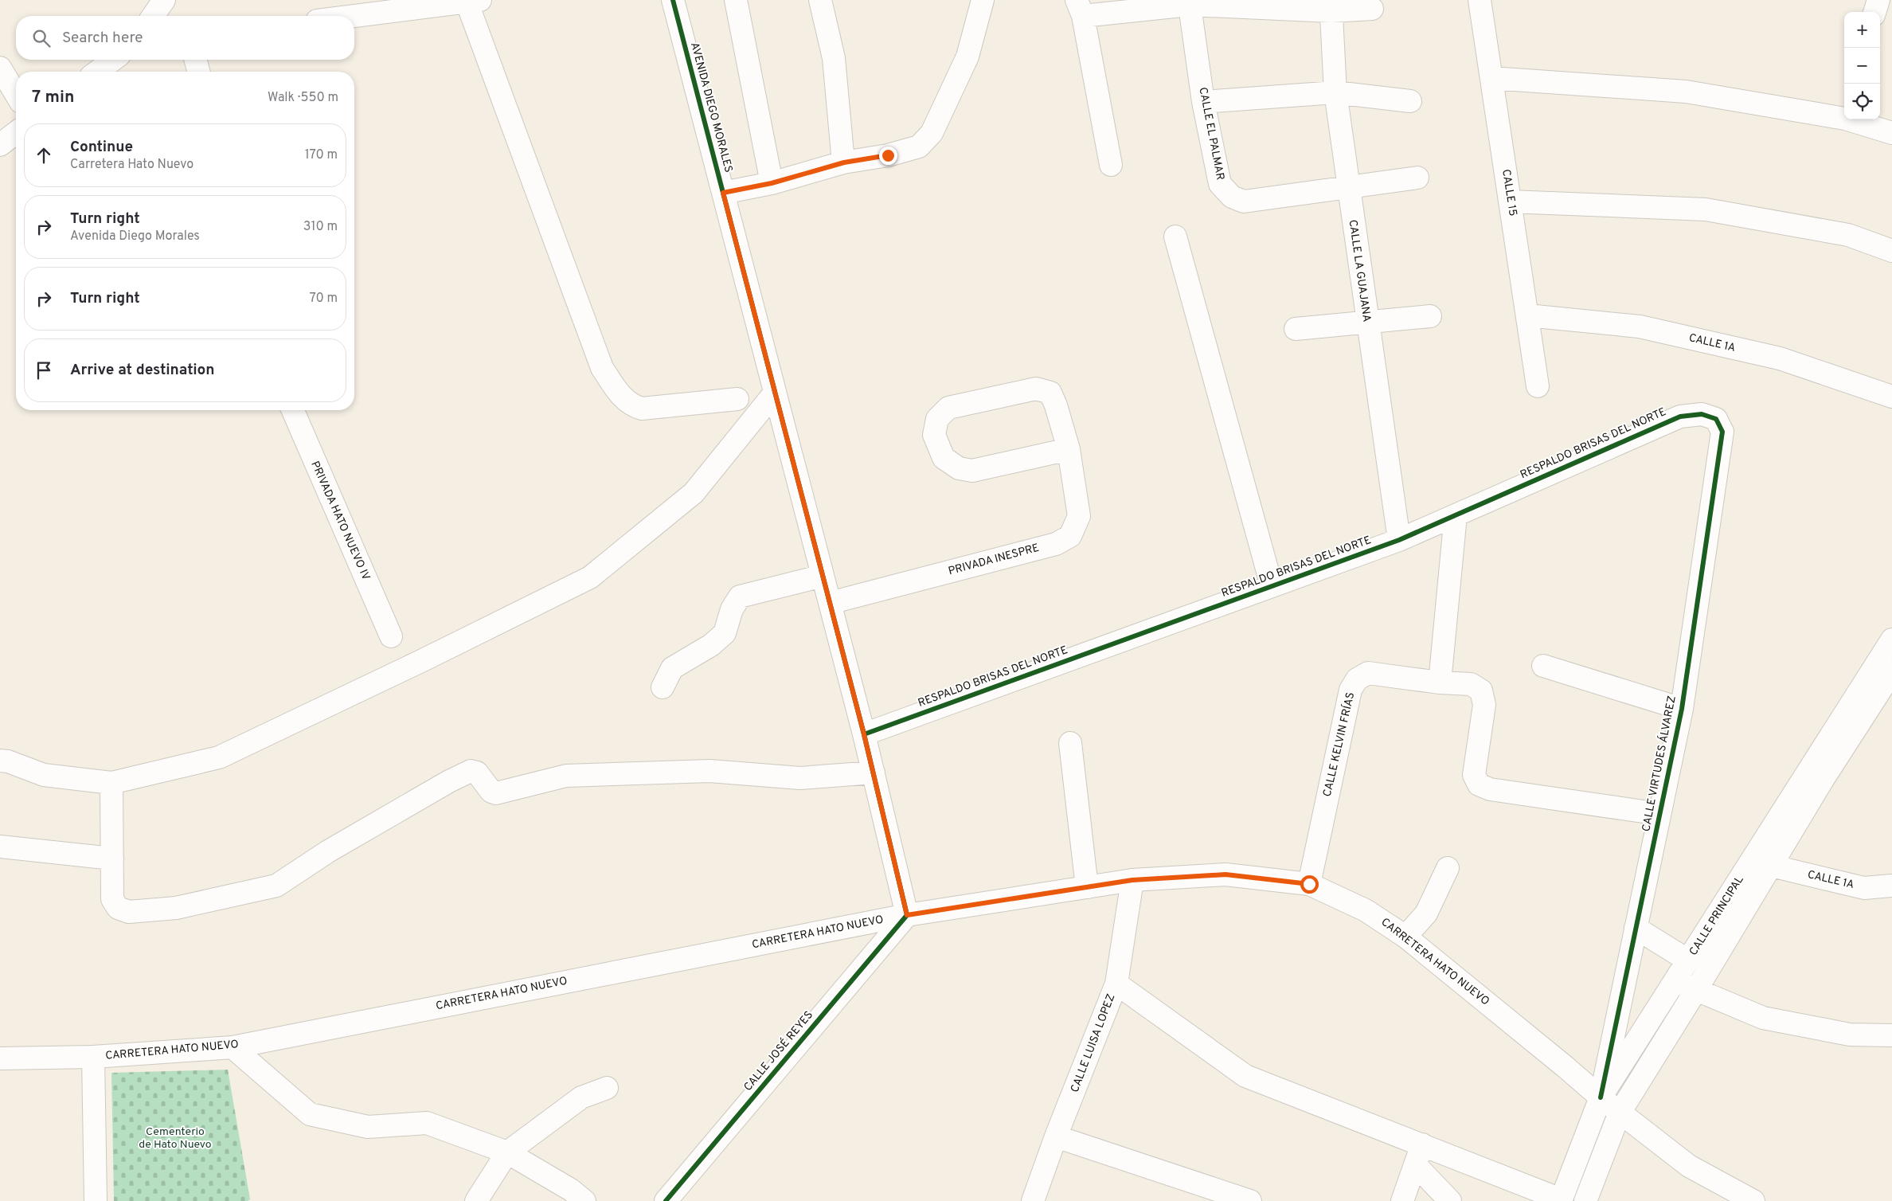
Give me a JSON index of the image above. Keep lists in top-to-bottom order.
{
  "streets": {
    "street": [
      "AVENIDA DIEGO MORALES",
      "CALLE EL PALMAR",
      "CALLE 15",
      "CALLE LA GUAJANA",
      "CALLE 1A",
      "RESPALDO BRISAS DEL NORTE",
      "PRIVADA HATO NUEVO IV",
      "PRIVADA INESPRE",
      "CALLE KELVIN FRÍAS",
      "CALLE VIRTUDES ÁLVAREZ",
      "CALLE PRINCIPAL",
      "CARRETERA HATO NUEVO",
      "CALLE LUISA LOPEZ",
      "CALLE JOSÉ REYES"
    ]
  },
  "crossings": [
    ["AVENIDA DIEGO MORALES", "RESPALDO BRISAS DEL NORTE"],
    ["AVENIDA DIEGO MORALES", "PRIVADA INESPRE"],
    ["AVENIDA DIEGO MORALES", "CARRETERA HATO NUEVO"],
    ["AVENIDA DIEGO MORALES", "CALLE JOSÉ REYES"],
    ["CALLE EL PALMAR", "CALLE LA GUAJANA"],
    ["CALLE 15", "CALLE 1A"],
    ["CALLE LA GUAJANA", "RESPALDO BRISAS DEL NORTE"],
    ["CALLE 1A", "CALLE PRINCIPAL"],
    ["RESPALDO BRISAS DEL NORTE", "CALLE VIRTUDES ÁLVAREZ"],
    ["CALLE KELVIN FRÍAS", "CALLE VIRTUDES ÁLVAREZ"],
    ["CALLE KELVIN FRÍAS", "CARRETERA HATO NUEVO"],
    ["CALLE VIRTUDES ÁLVAREZ", "CALLE PRINCIPAL"],
    ["CALLE VIRTUDES ÁLVAREZ", "CARRETERA HATO NUEVO"],
    ["CALLE PRINCIPAL", "CARRETERA HATO NUEVO"],
    ["CARRETERA HATO NUEVO", "CALLE LUISA LOPEZ"],
    ["CARRETERA HATO NUEVO", "CALLE JOSÉ REYES"]
  ],
  "parks": ["Cementerio de Hato Nuevo"],
  "page": {
    "map_buttons": ["+", "−"],
    "search": "Search here",
    "heading": ["7 min", "Walk · 550 m"],
    "list": [
      ["Continue", "Carretera Hato Nuevo", "170 m"],
      ["Turn right", "Avenida Diego Morales", "310 m"],
      ["Turn right", "70 m"],
      "Arrive at destination"
    ]
  }
}
